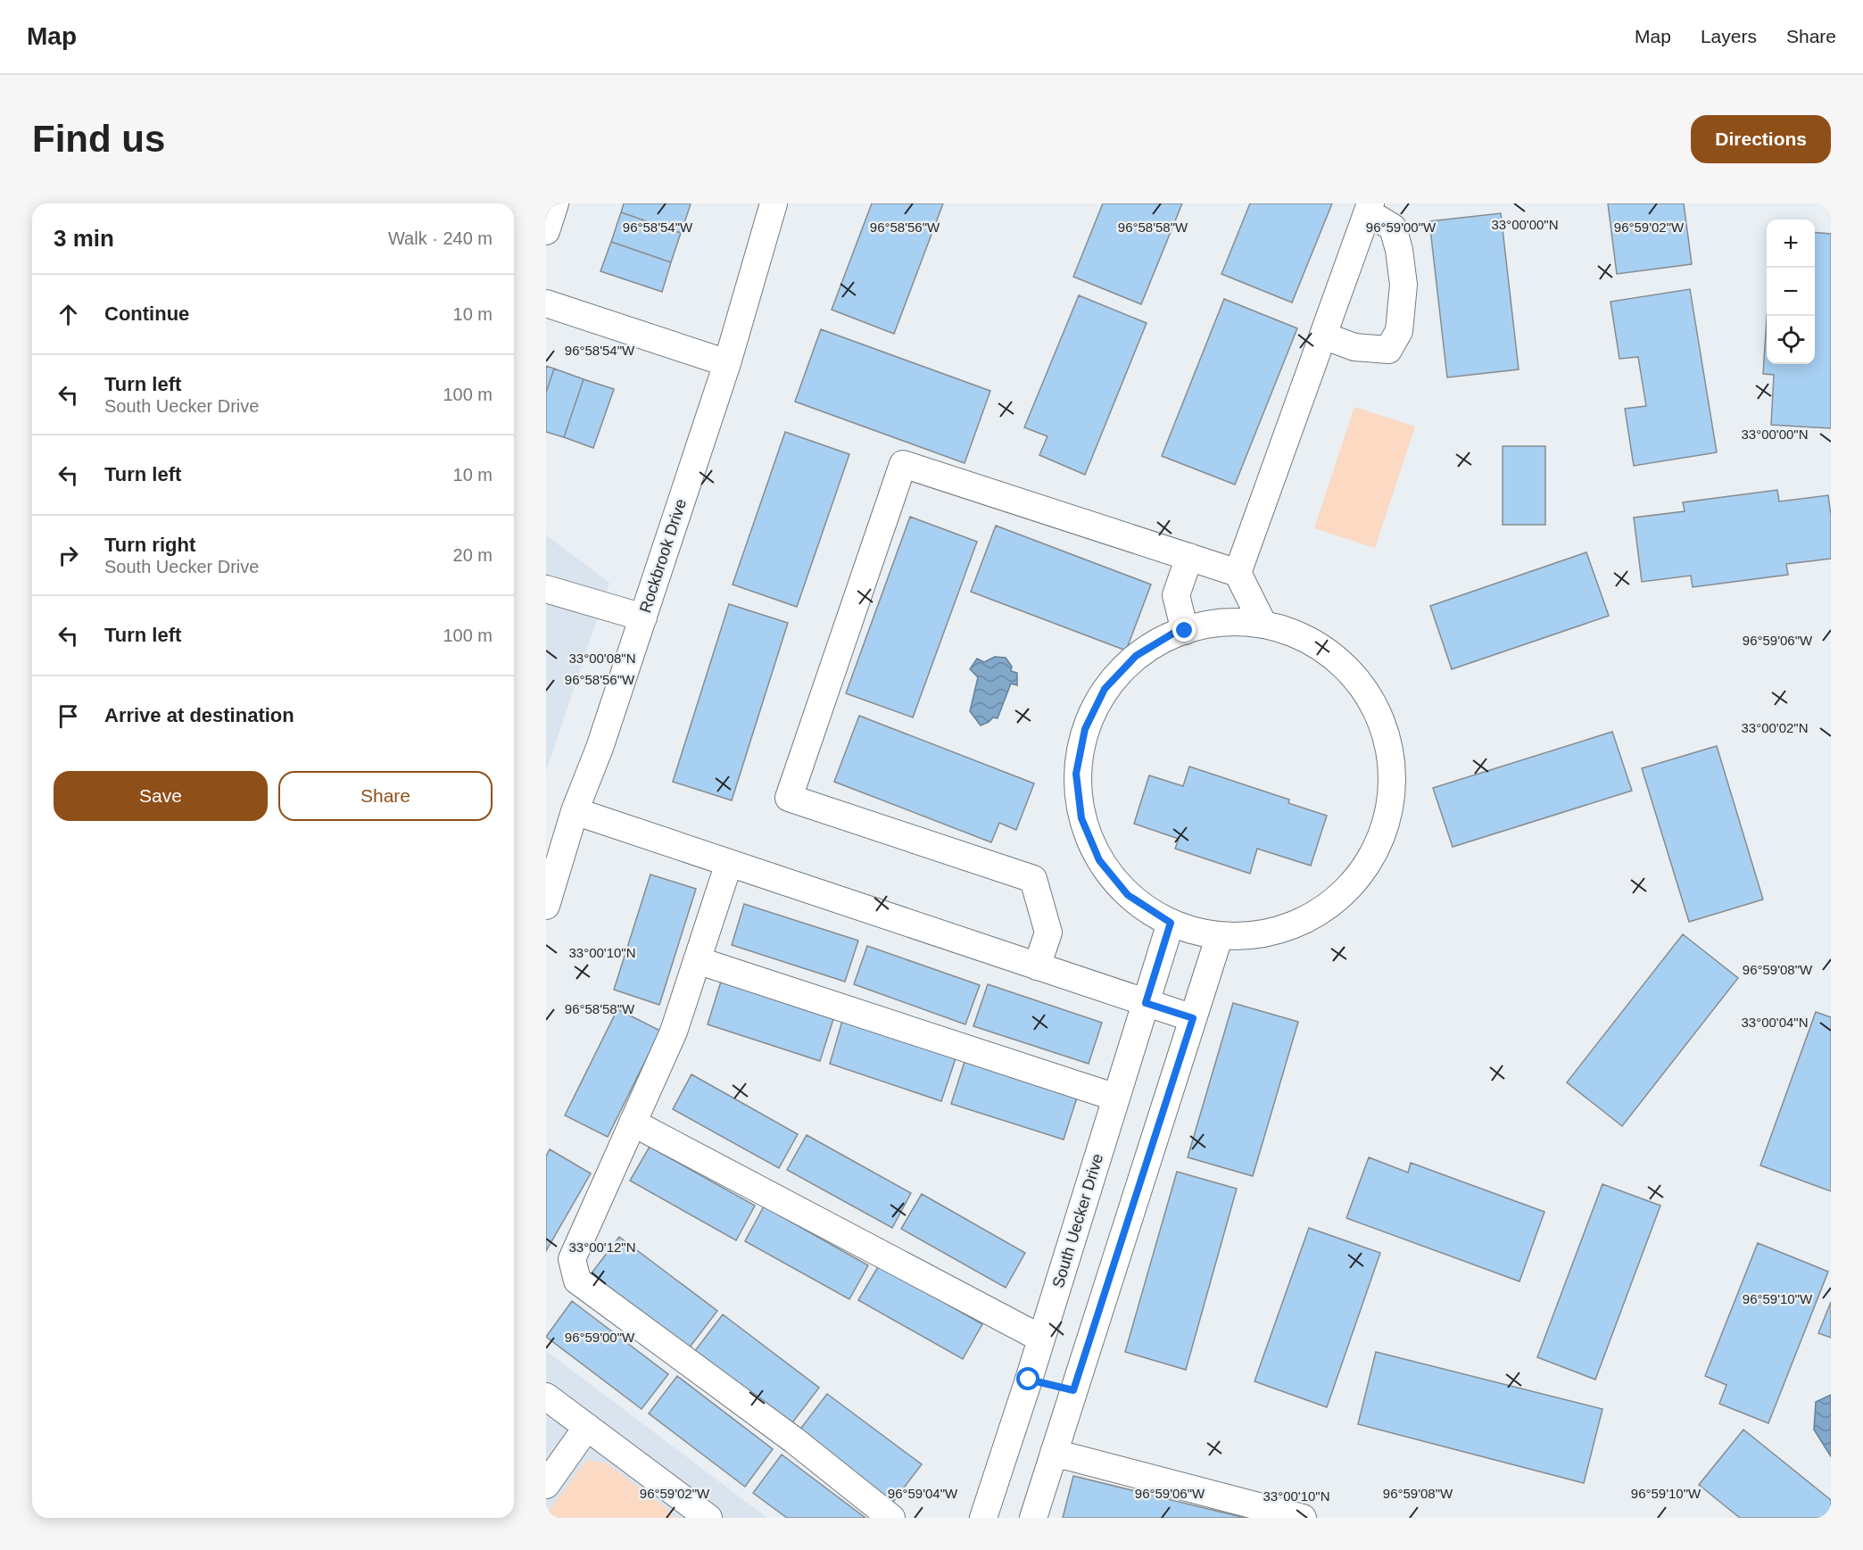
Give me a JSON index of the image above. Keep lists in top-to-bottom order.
{
  "streets": {
    "street": ["Rockbrook Drive", "South Uecker Drive"]
  },
  "page": {
    "header": "Map",
    "nav": ["Map", "Layers", "Share"],
    "buttons": [
      "Directions",
      ["Save", "Share"]
    ],
    "title": "Find us",
    "heading": ["3 min", "Walk · 240 m"],
    "map_buttons": ["+", "−"],
    "list": [
      ["Continue", "10 m"],
      ["Turn left", "South Uecker Drive", "100 m"],
      ["Turn left", "10 m"],
      ["Turn right", "South Uecker Drive", "20 m"],
      ["Turn left", "100 m"],
      "Arrive at destination"
    ]
  },
  "coordinates": [
    "33°00'00\"N",
    "96°58'54\"W",
    "96°58'56\"W",
    "96°58'58\"W",
    "96°59'00\"W",
    "96°59'02\"W",
    "96°59'06\"W",
    "33°00'08\"N",
    "33°00'02\"N",
    "33°00'10\"N",
    "96°59'08\"W",
    "33°00'04\"N",
    "33°00'12\"N",
    "96°59'10\"W",
    "96°59'04\"W"
  ]
}
